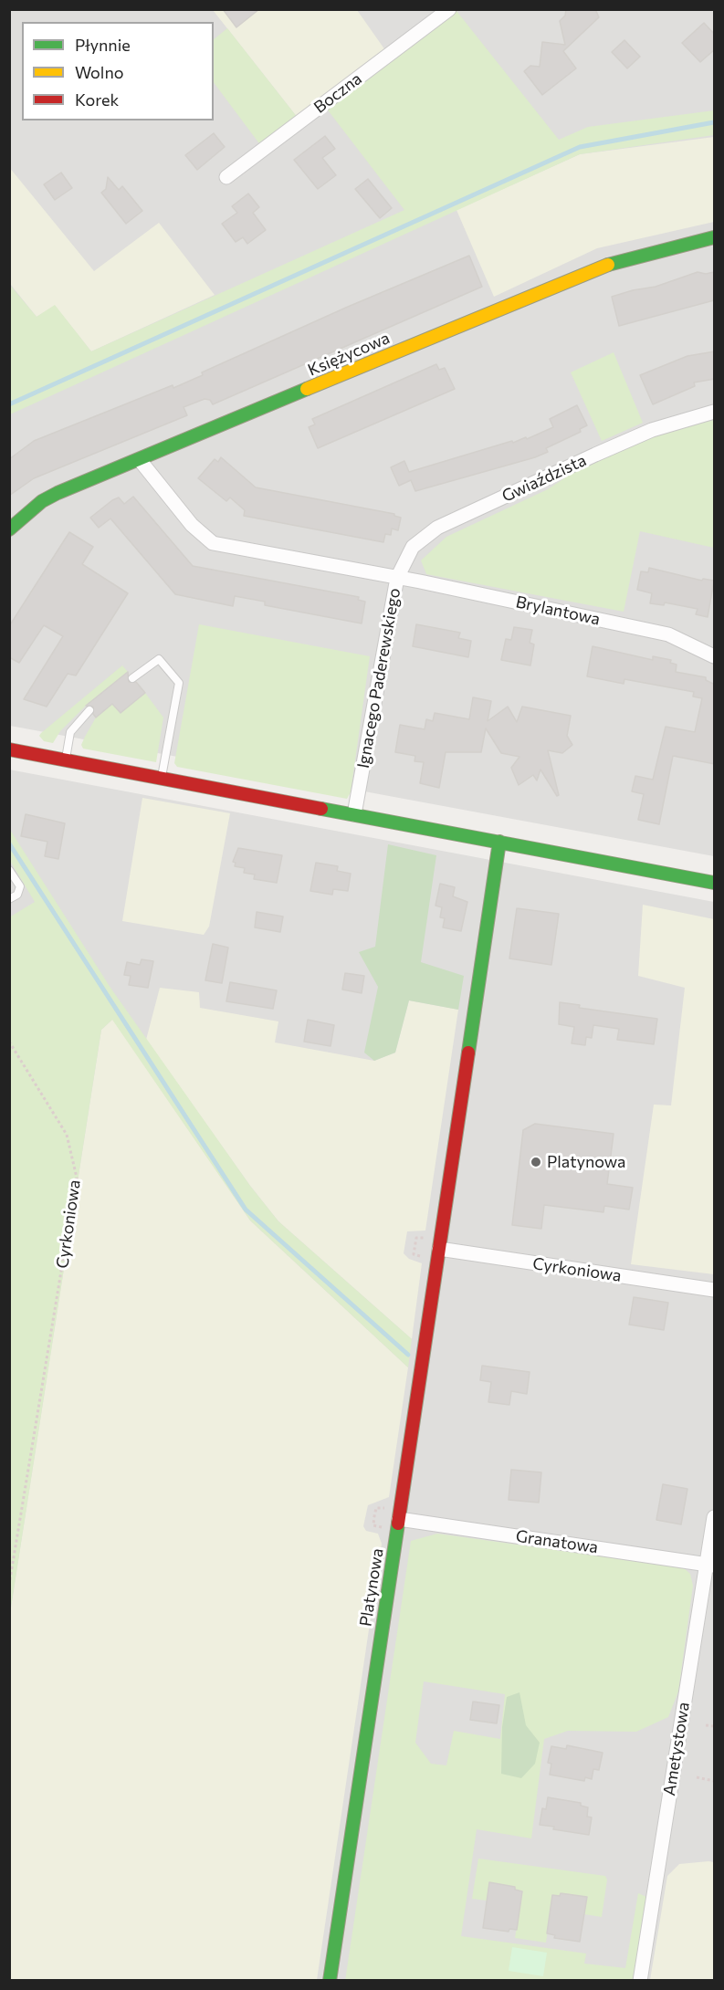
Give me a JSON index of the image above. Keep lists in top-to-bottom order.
{
  "streets": {
    "street": [
      "Boczna",
      "Księżycowa",
      "Gwiaździsta",
      "Brylantowa",
      "Ignacego Paderewskiego",
      "Cyrkoniowa",
      "Granatowa",
      "Platynowa",
      "Ametystowa"
    ]
  },
  "crossings": [
    ["Księżycowa", "Ignacego Paderewskiego"],
    ["Gwiaździsta", "Brylantowa"],
    ["Gwiaździsta", "Ignacego Paderewskiego"],
    ["Brylantowa", "Ignacego Paderewskiego"],
    ["Cyrkoniowa", "Platynowa"],
    ["Granatowa", "Platynowa"],
    ["Granatowa", "Ametystowa"]
  ],
  "places": ["Platynowa"],
  "legend": ["Płynnie", "Wolno", "Korek"]
}
